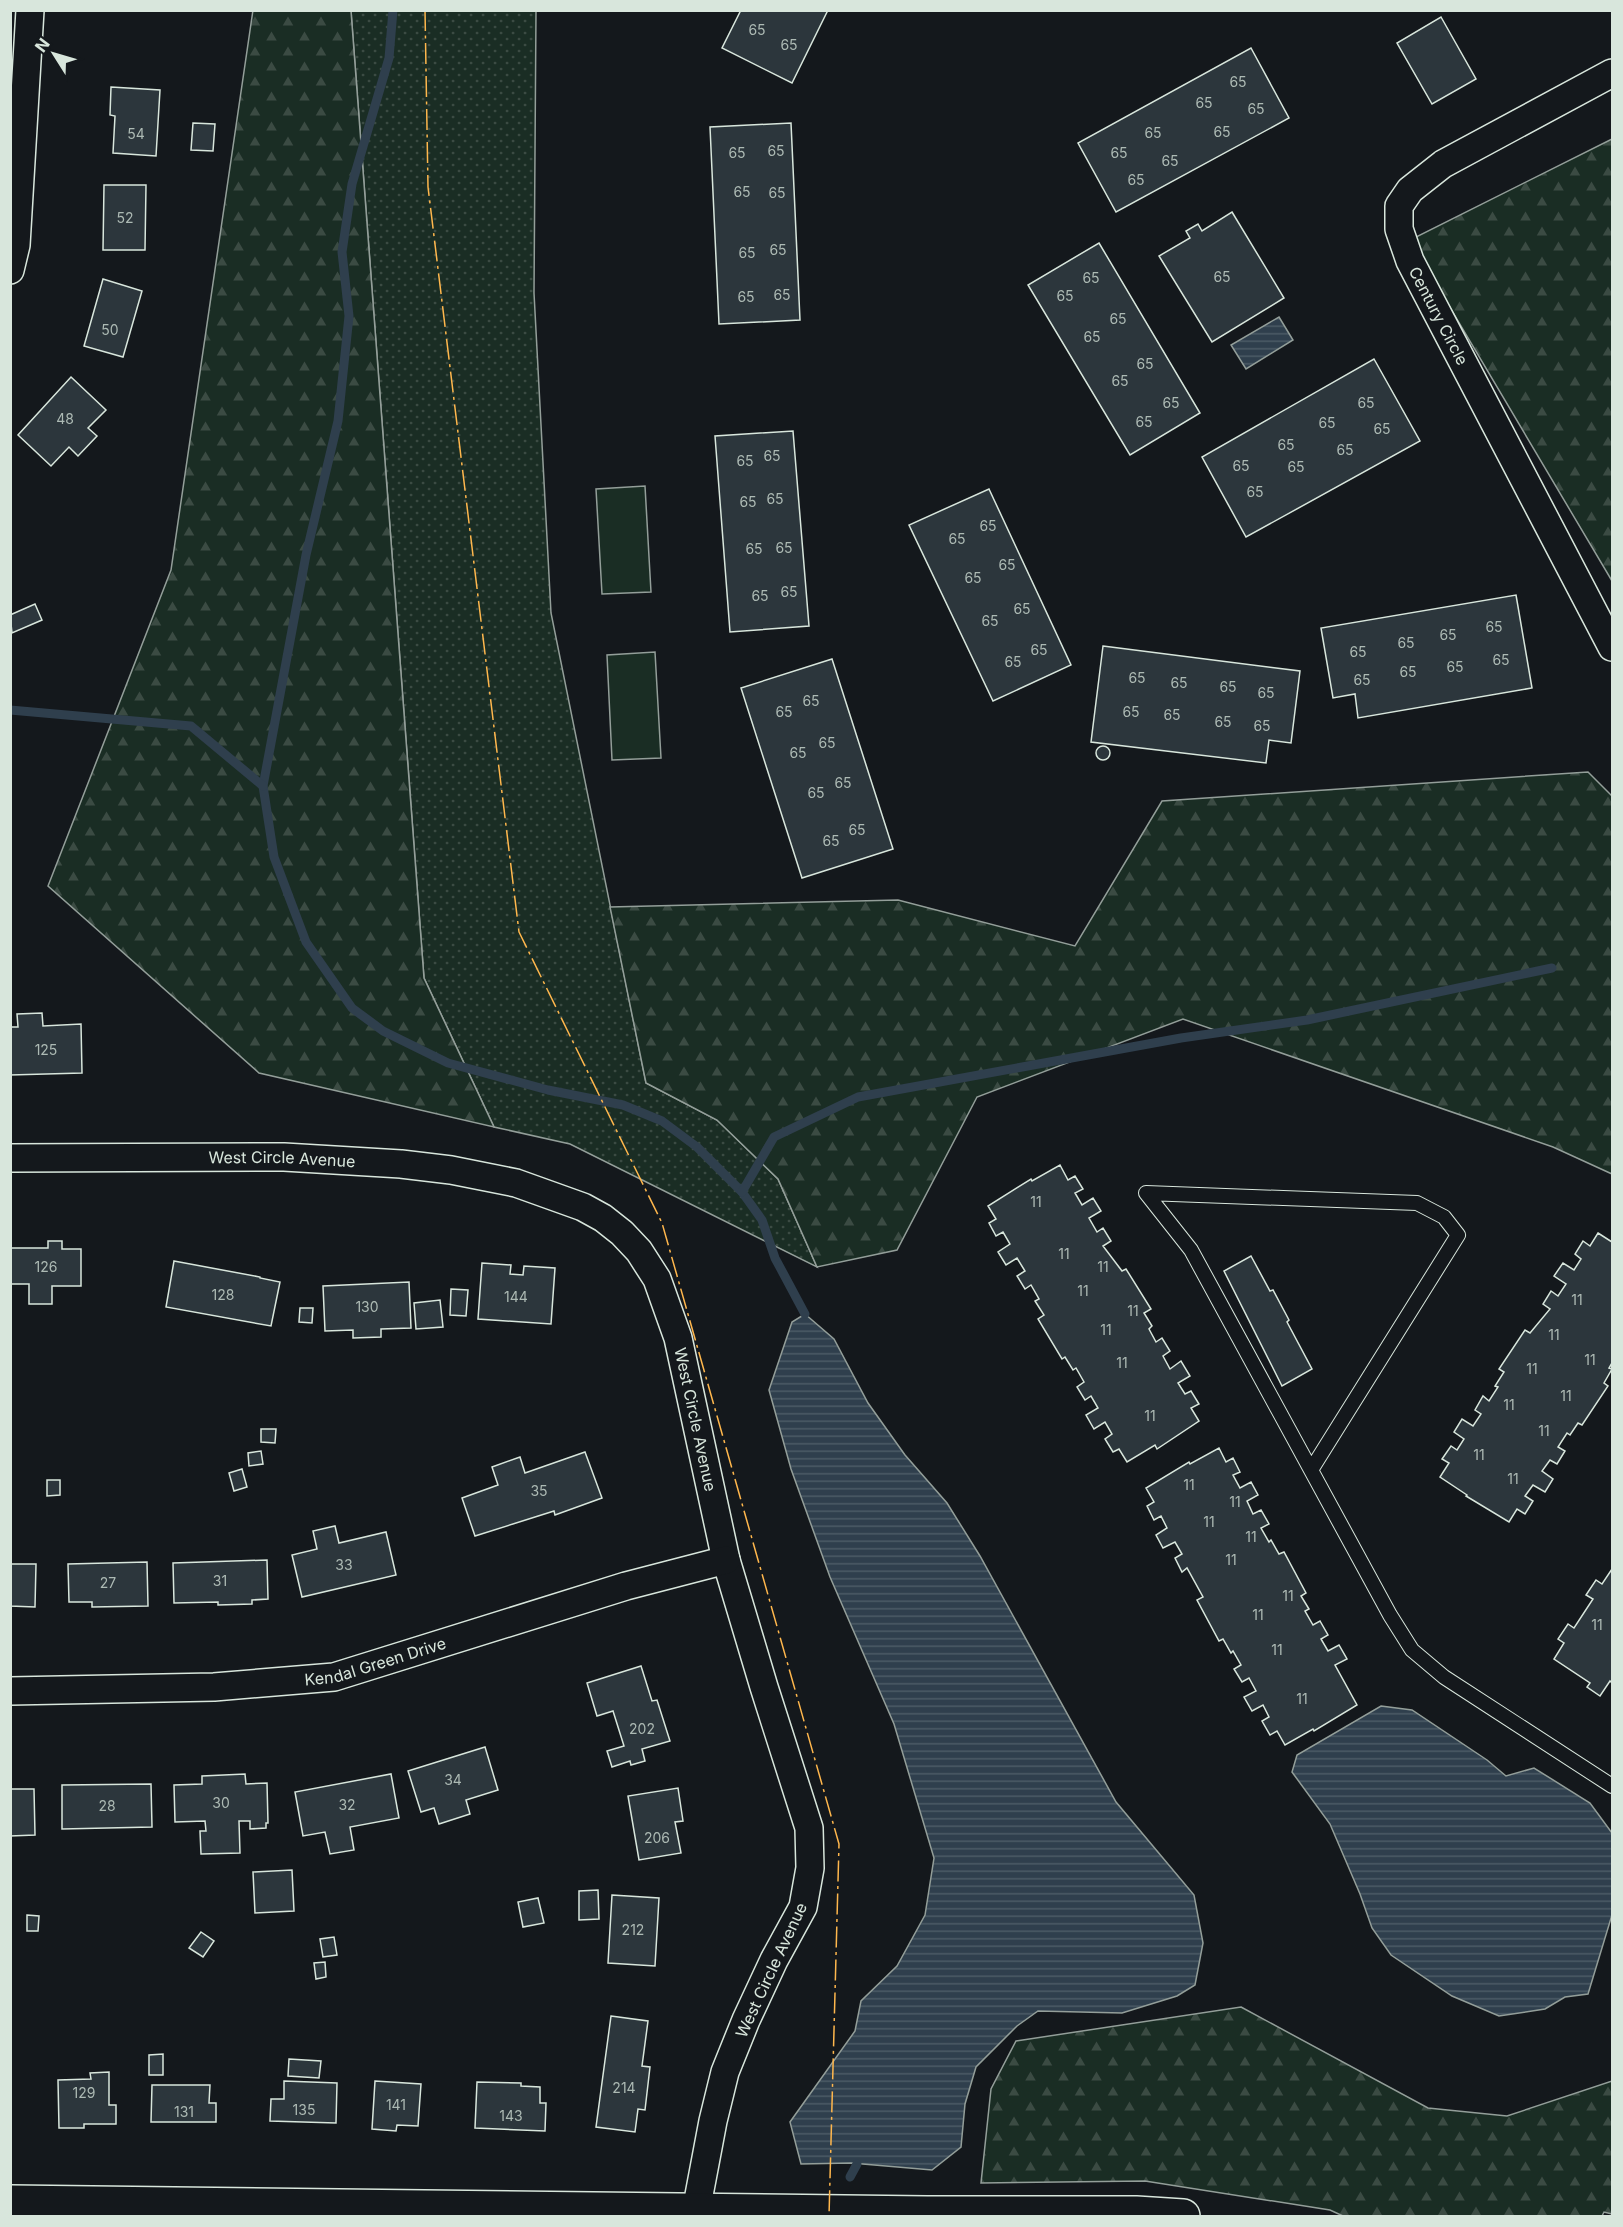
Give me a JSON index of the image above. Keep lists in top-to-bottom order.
{
  "streets": {
    "street": ["Century Circle", "West Circle Avenue", "Kendal Green Drive"]
  },
  "crossings": [
    ["West Circle Avenue", "Kendal Green Drive"]
  ],
  "house_numbers": [
    "65",
    "65",
    "65",
    "65",
    "65",
    "65",
    "65",
    "54",
    "65",
    "65",
    "65",
    "65",
    "65",
    "65",
    "65",
    "52",
    "65",
    "65",
    "65",
    "65",
    "65",
    "65",
    "65",
    "65",
    "50",
    "65",
    "65",
    "65",
    "65",
    "65",
    "48",
    "65",
    "65",
    "65",
    "65",
    "65",
    "65",
    "65",
    "65",
    "65",
    "65",
    "65",
    "65",
    "65",
    "65",
    "65",
    "65",
    "65",
    "65",
    "65",
    "65",
    "65",
    "65",
    "65",
    "65",
    "65",
    "65",
    "65",
    "65",
    "65",
    "65",
    "65",
    "65",
    "65",
    "65",
    "65",
    "65",
    "65",
    "65",
    "65",
    "65",
    "65",
    "65",
    "65",
    "65",
    "65",
    "65",
    "65",
    "65",
    "125",
    "11",
    "11",
    "126",
    "11",
    "11",
    "128",
    "144",
    "11",
    "130",
    "11",
    "11",
    "11",
    "11",
    "11",
    "11",
    "11",
    "11",
    "11",
    "11",
    "11",
    "11",
    "11",
    "35",
    "11",
    "11",
    "11",
    "11",
    "33",
    "31",
    "27",
    "11",
    "11",
    "11",
    "11",
    "11",
    "202",
    "34",
    "30",
    "32",
    "28",
    "206",
    "212",
    "214",
    "129",
    "141",
    "135",
    "131",
    "143"
  ],
  "north": "top left"
}
